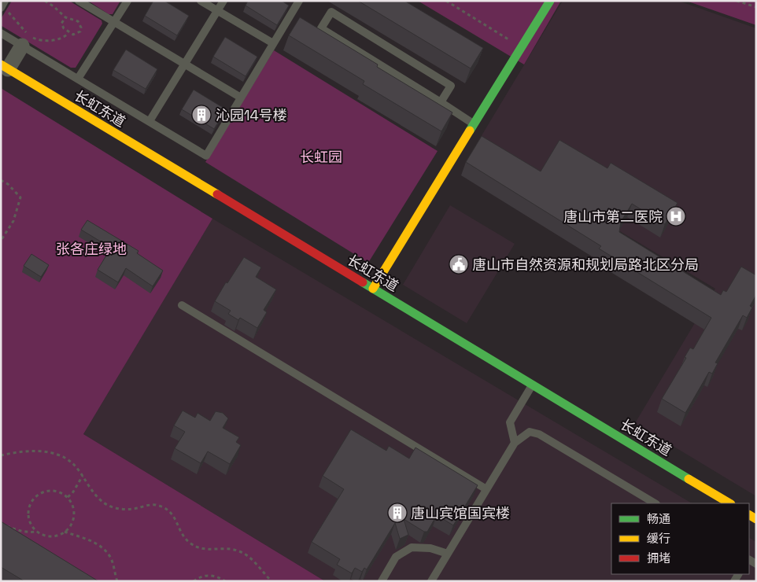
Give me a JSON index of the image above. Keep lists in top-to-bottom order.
{
  "streets": {
    "street": ["长虹东道"]
  },
  "parks": ["长虹园", "张各庄绿地"],
  "places": {
    "building": ["沁园14号楼", "唐山宾馆国宾楼"],
    "hospital": ["唐山市第二医院"],
    "public building": ["唐山市自然资源和规划局路北区分局"]
  },
  "legend": ["畅通", "缓行", "拥堵"]
}
